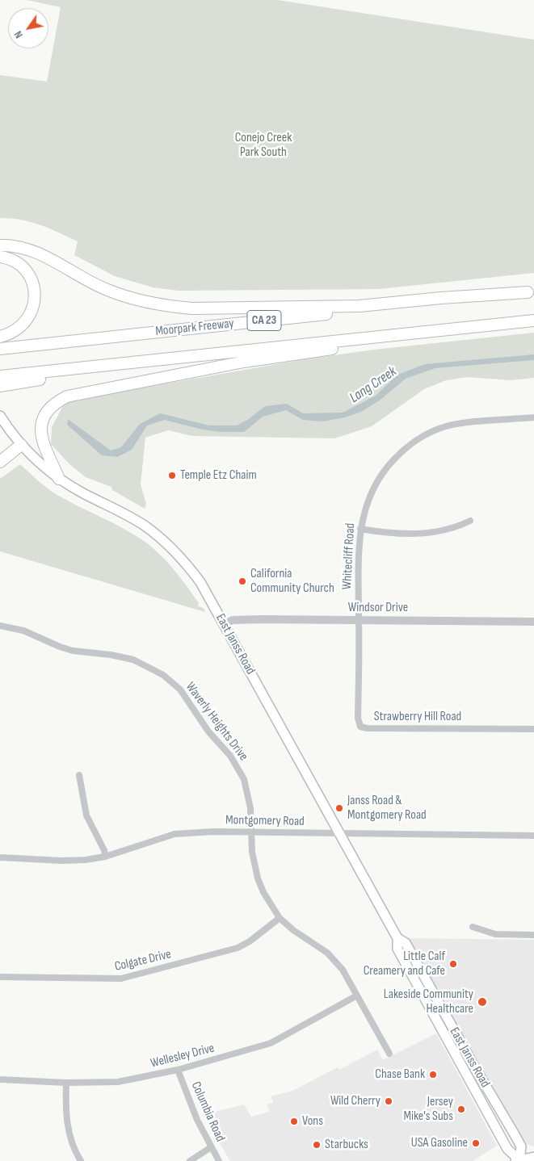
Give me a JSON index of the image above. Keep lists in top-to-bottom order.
{
  "streets": {
    "highway": ["CA 23", "Moorpark Freeway"],
    "main road": ["East Janss Road"],
    "street": [
      "Whitecliff Road",
      "Windsor Drive",
      "Strawberry Hill Road",
      "Waverly Heights Drive",
      "Montgomery Road",
      "Colgate Drive",
      "Wellesley Drive",
      "Columbia Road"
    ]
  },
  "crossings": [
    ["Whitecliff Road", "Windsor Drive"],
    ["Whitecliff Road", "Strawberry Hill Road"],
    ["Windsor Drive", "East Janss Road"],
    ["Windsor Drive", "Strawberry Hill Road"],
    ["East Janss Road", "Montgomery Road"],
    ["Waverly Heights Drive", "Montgomery Road"],
    ["Waverly Heights Drive", "Colgate Drive"],
    ["Waverly Heights Drive", "Wellesley Drive"],
    ["Wellesley Drive", "Columbia Road"]
  ],
  "water": ["Lang Creek"],
  "parks": ["Conejo Creek Park South"],
  "places": [
    "Temple Etz Chaim",
    "California Community Church",
    "Janss Road & Montgomery Road",
    "Little Calf Creamery and Cafe",
    "Lakeside Community Healthcare",
    "Chase Bank",
    "Wild Cherry",
    "Jersey Mike's Subs",
    "Vons",
    "USA Gasoline",
    "Starbucks"
  ],
  "north": "bottom left"
}
